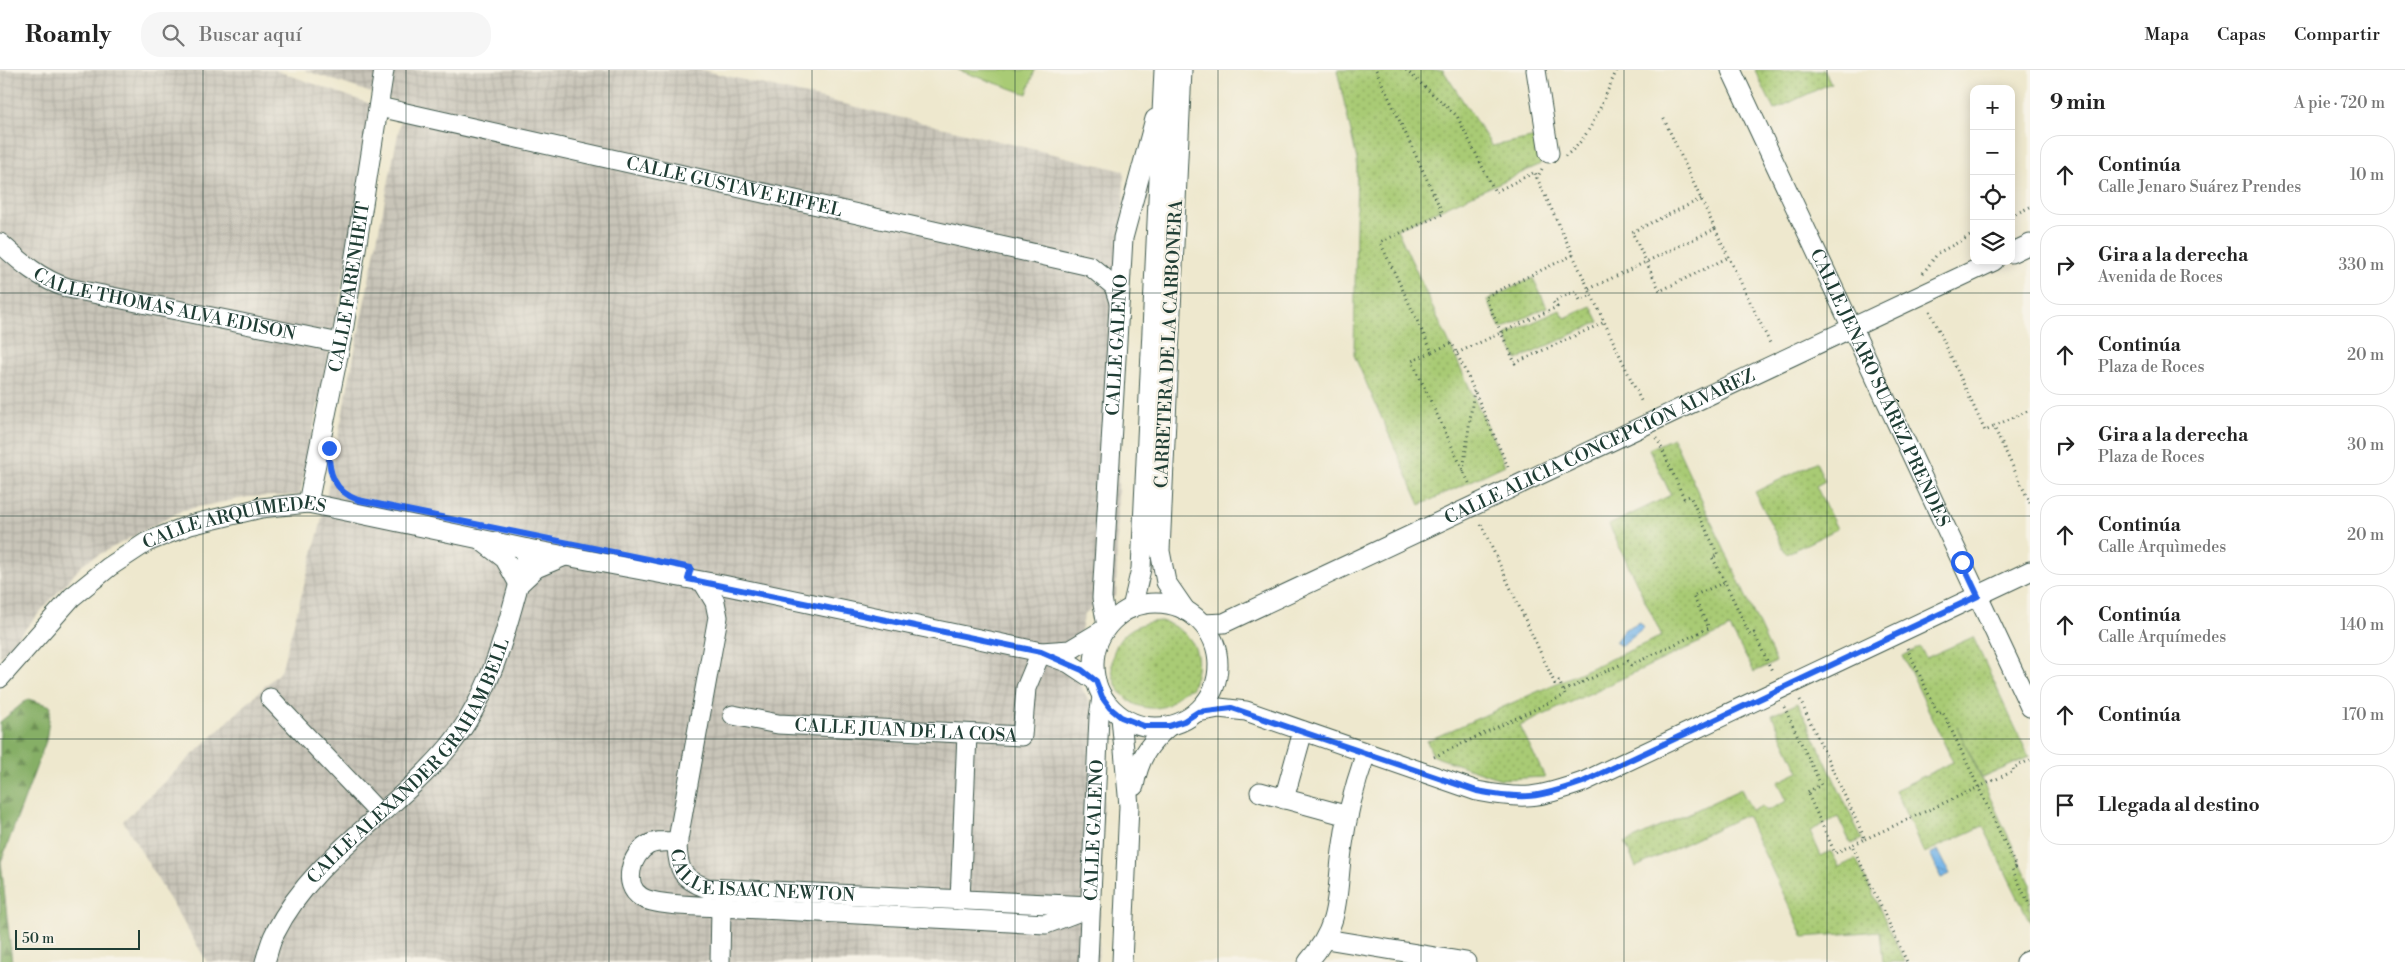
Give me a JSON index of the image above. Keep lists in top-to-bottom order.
{
  "streets": {
    "street": [
      "CALLE GUSTAVE EIFFEL",
      "CALLE FARENHEIT",
      "CALLE THOMAS ALVA EDISON",
      "CARRETERA DE LA CARBONERA",
      "CALLE GALENO",
      "CALLE JENARO SUÁREZ PRENDES",
      "CALLE ALICIA CONCEPCIÓN ÁLVAREZ",
      "CALLE ARQUÍMEDES",
      "CALLE JUAN DE LA COSA",
      "CALLE ALEXANDER GRAHAM BELL",
      "CALLE ISAAC NEWTON"
    ]
  },
  "crossings": [
    ["CALLE GUSTAVE EIFFEL", "CALLE FARENHEIT"],
    ["CALLE GUSTAVE EIFFEL", "CALLE GALENO"],
    ["CALLE FARENHEIT", "CALLE THOMAS ALVA EDISON"],
    ["CALLE FARENHEIT", "CALLE ARQUÍMEDES"],
    ["CARRETERA DE LA CARBONERA", "CALLE GALENO"],
    ["CARRETERA DE LA CARBONERA", "CALLE ALICIA CONCEPCIÓN ÁLVAREZ"],
    ["CARRETERA DE LA CARBONERA", "CALLE ARQUÍMEDES"],
    ["CALLE GALENO", "CALLE ALICIA CONCEPCIÓN ÁLVAREZ"],
    ["CALLE GALENO", "CALLE ARQUÍMEDES"],
    ["CALLE GALENO", "CALLE ISAAC NEWTON"],
    ["CALLE JENARO SUÁREZ PRENDES", "CALLE ALICIA CONCEPCIÓN ÁLVAREZ"],
    ["CALLE ALICIA CONCEPCIÓN ÁLVAREZ", "CALLE ARQUÍMEDES"],
    ["CALLE ARQUÍMEDES", "CALLE JUAN DE LA COSA"],
    ["CALLE ARQUÍMEDES", "CALLE ALEXANDER GRAHAM BELL"],
    ["CALLE ARQUÍMEDES", "CALLE ISAAC NEWTON"]
  ],
  "scale_bar": "50 m",
  "page": {
    "header": "Roamly",
    "search": "Buscar aquí",
    "nav": ["Mapa", "Capas", "Compartir"],
    "heading": ["9 min", "A pie · 720 m"],
    "map_buttons": ["+", "−"],
    "list": [
      ["Continúa", "Calle Jenaro Suárez Prendes", "10 m"],
      ["Gira a la derecha", "Avenida de Roces", "330 m"],
      ["Continúa", "Plaza de Roces", "20 m"],
      ["Gira a la derecha", "Plaza de Roces", "30 m"],
      ["Continúa", "Calle Arquìmedes", "20 m"],
      ["Continúa", "Calle Arquímedes", "140 m"],
      ["Continúa", "170 m"],
      "Llegada al destino"
    ],
    "scale": "50 m"
  }
}
